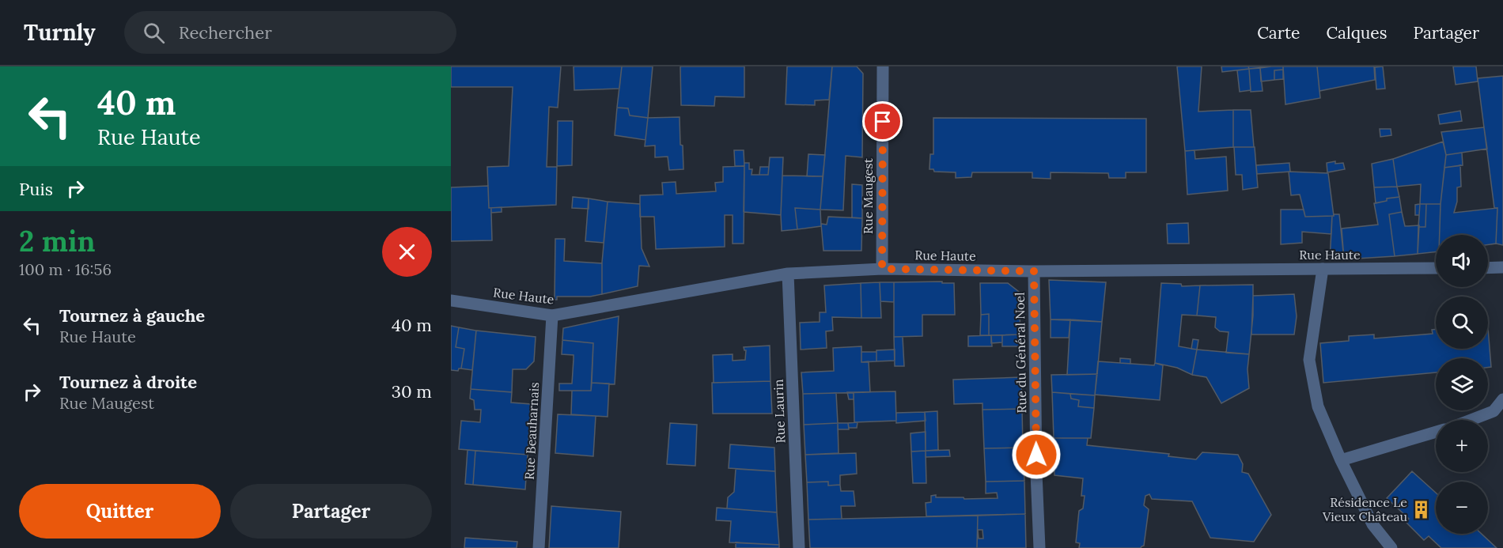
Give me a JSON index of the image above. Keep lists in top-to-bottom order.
{
  "streets": {
    "street": [
      "Rue Maugest",
      "Rue Haute",
      "Rue du Général Noel",
      "Rue Laurin",
      "Rue Beauharnais"
    ]
  },
  "crossings": [
    ["Rue Maugest", "Rue Haute"],
    ["Rue Haute", "Rue du Général Noel"],
    ["Rue Haute", "Rue Laurin"],
    ["Rue Haute", "Rue Beauharnais"]
  ],
  "places": {
    "building": ["Résidence Le Vieux Château"]
  },
  "page": {
    "header": "Turnly",
    "search": "Rechercher",
    "nav": ["Carte", "Calques", "Partager"],
    "turn": ["40 m", "Rue Haute"],
    "then": "Puis",
    "heading": ["2 min", "100 m · 16:56"],
    "map_buttons": ["+", "−"],
    "list": [
      {
        "name": "Tournez à gauche",
        "note": "Rue Haute",
        "value": "40 m"
      },
      {
        "name": "Tournez à droite",
        "note": "Rue Maugest",
        "value": "30 m"
      }
    ],
    "buttons": ["Quitter", "Partager"]
  }
}
